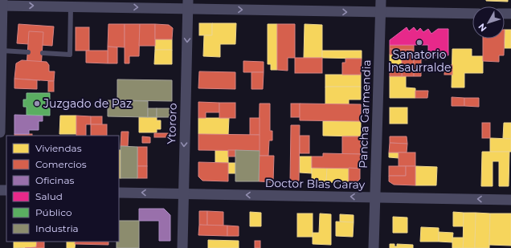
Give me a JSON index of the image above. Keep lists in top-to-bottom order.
{
  "streets": {
    "street": ["Pancha Garmendia", "Ytororo", "Doctor Blas Garay"]
  },
  "crossings": [
    ["Pancha Garmendia", "Doctor Blas Garay"],
    ["Ytororo", "Doctor Blas Garay"]
  ],
  "one_way": ["Ytororo", "Doctor Blas Garay"],
  "places": ["Sanatorio Insaurralde", "Juzgado de Paz"],
  "legend": [
    "Viviendas",
    "Comercios",
    "Oficinas",
    "Salud",
    "Público",
    "Industria"
  ],
  "north": "bottom left"
}
